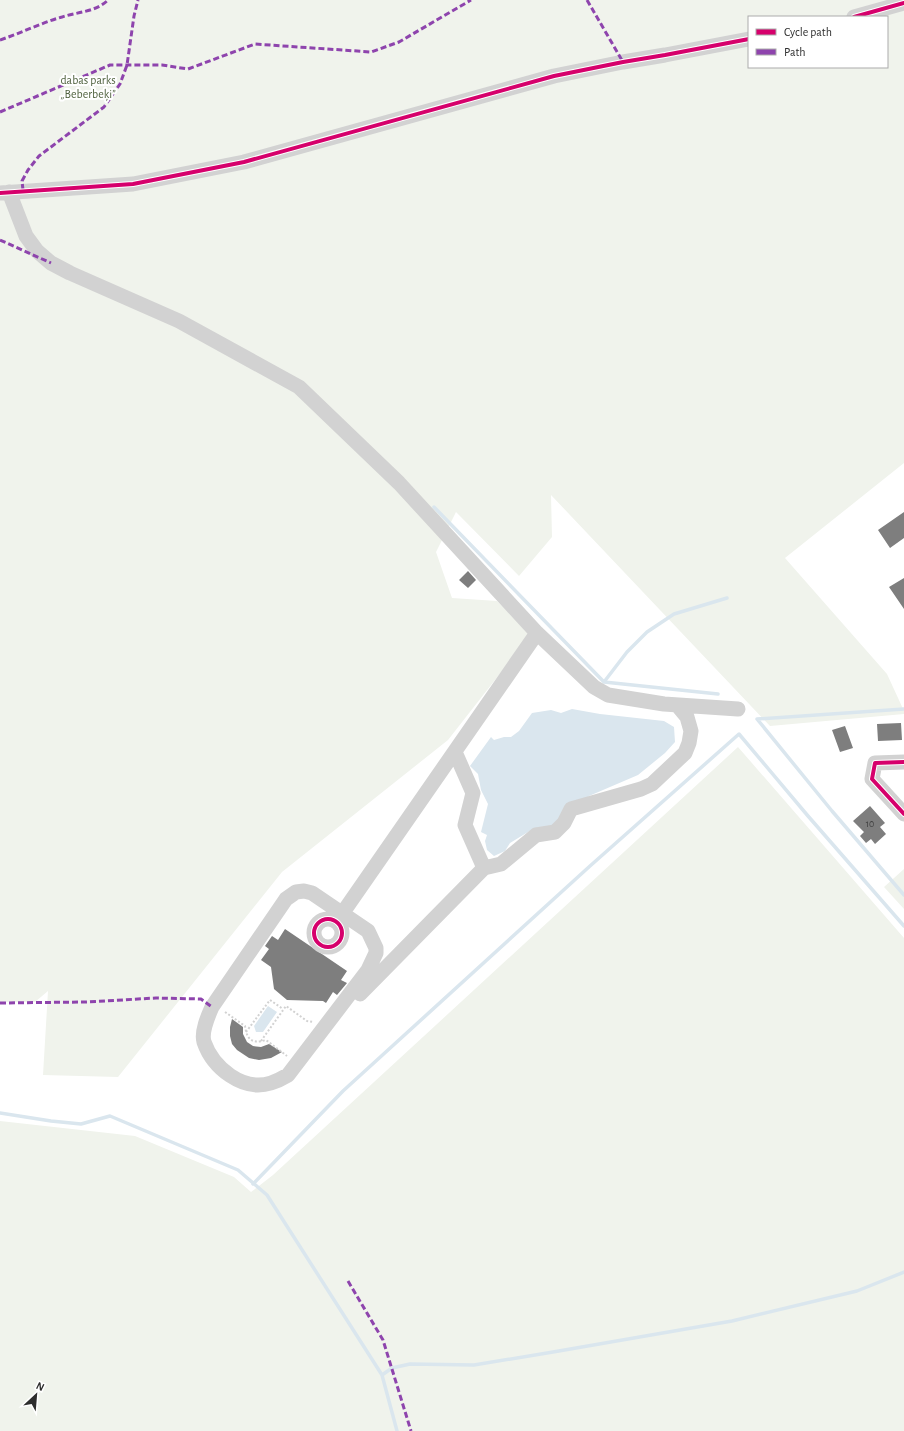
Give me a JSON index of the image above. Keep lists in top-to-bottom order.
{
  "parks": ["dabas parks „Beberbeķi”"],
  "house_numbers": ["10"],
  "legend": ["Cycle path", "Path"],
  "north": "top right"
}
